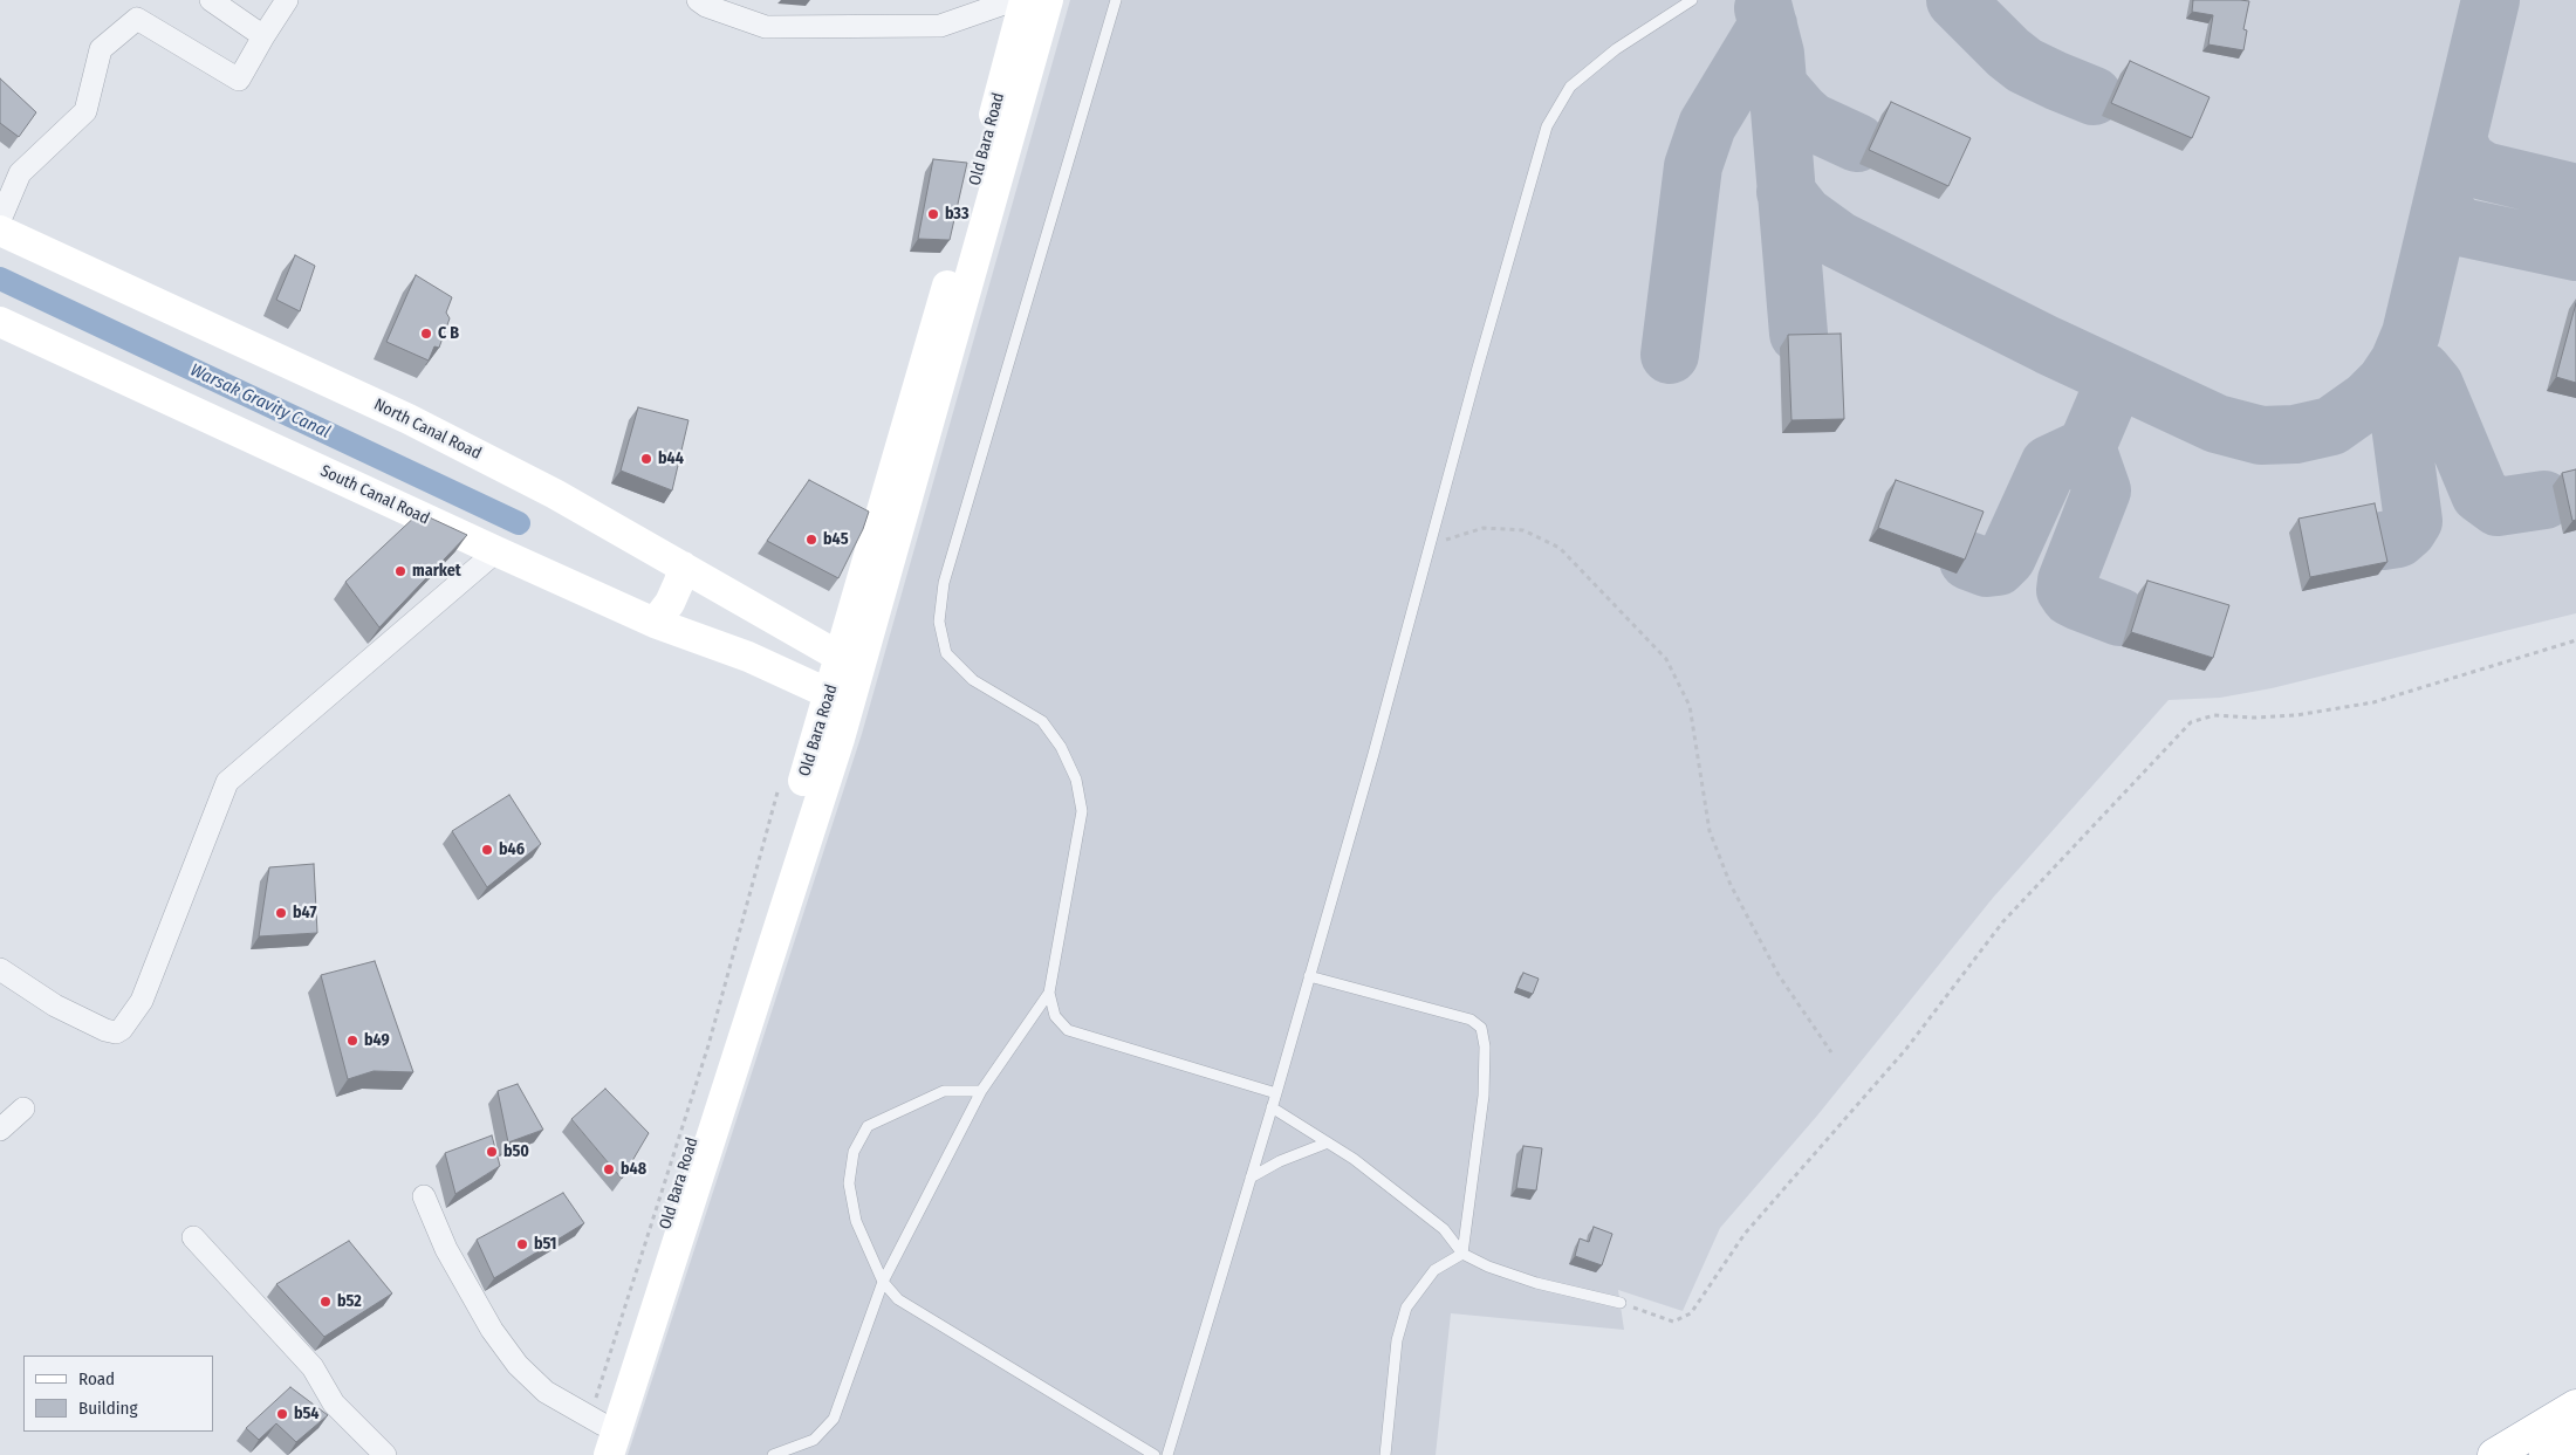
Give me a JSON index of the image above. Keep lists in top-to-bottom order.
{
  "streets": {
    "main road": ["Old Bara Road", "North Canal Road", "South Canal Road"]
  },
  "crossings": [
    ["Old Bara Road", "North Canal Road"],
    ["Old Bara Road", "South Canal Road"]
  ],
  "water": ["Warsak Gravity Canal"],
  "places": [
    "b33",
    "C B",
    "b44",
    "b45",
    "market",
    "b46",
    "b47",
    "b49",
    "b50",
    "b48",
    "b51",
    "b52",
    "b54"
  ],
  "legend": ["Road", "Building"]
}
